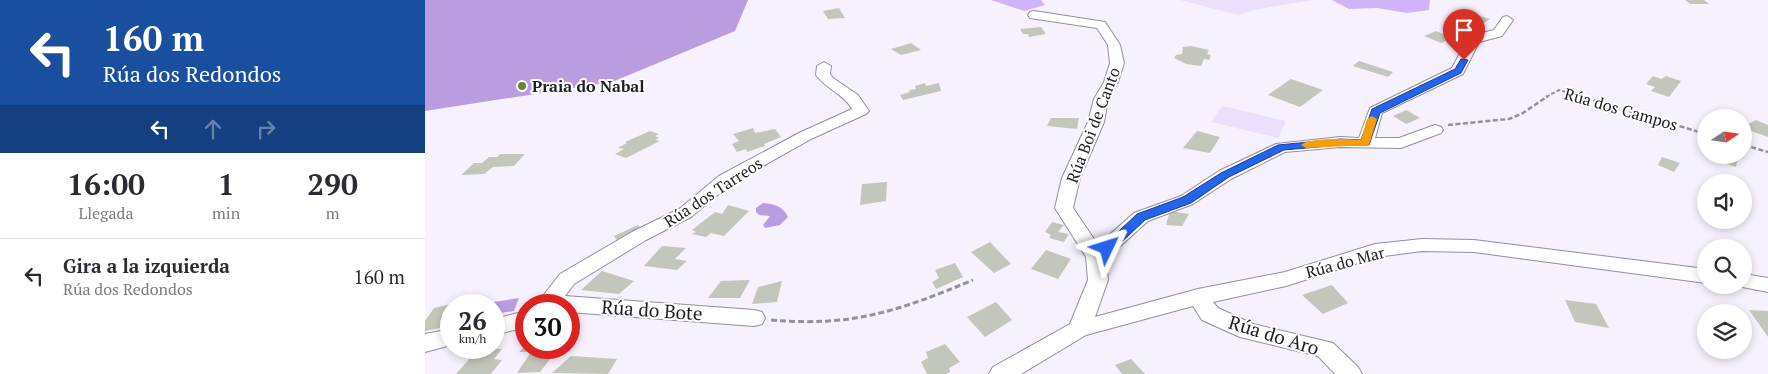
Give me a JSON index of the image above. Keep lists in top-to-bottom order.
{
  "streets": {
    "street": [
      "Rúa Boi de Canto",
      "Rúa dos Tarreos",
      "Rúa do Mar",
      "Rúa do Bote",
      "Rúa do Aro"
    ],
    "path": ["Rúa dos Campos"]
  },
  "crossings": [
    ["Rúa do Mar", "Rúa do Aro"]
  ],
  "places": ["Praia do Nabal"],
  "north": "right",
  "page": {
    "turn": ["160 m", "Rúa dos Redondos"],
    "eta": [
      "16:00",
      "Llegada",
      "1",
      "min",
      "290",
      "m"
    ],
    "list": [
      {
        "name": "Gira a la izquierda",
        "note": "Rúa dos Redondos",
        "value": "160 m"
      }
    ],
    "speed": "26 km/h",
    "limit": "30"
  }
}
